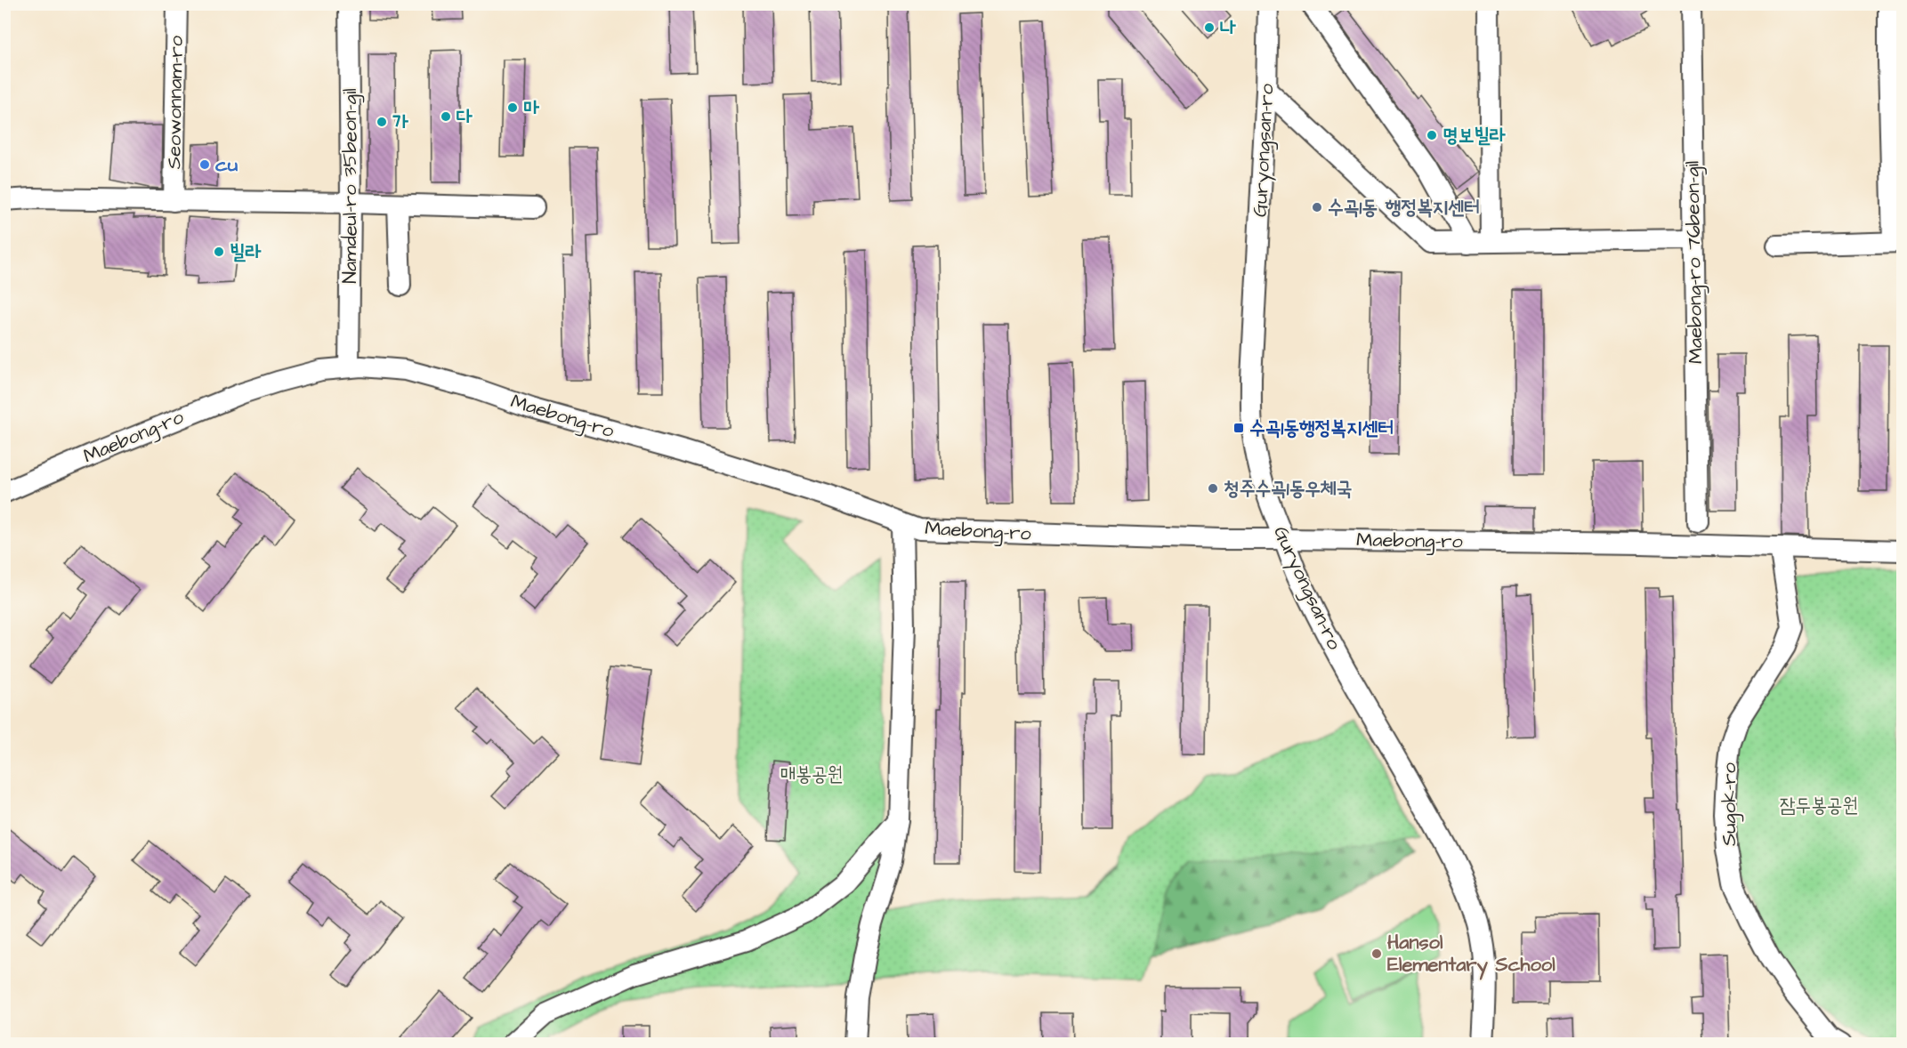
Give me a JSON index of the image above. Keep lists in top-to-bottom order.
{
  "streets": {
    "street": [
      "Seowonnam-ro",
      "Guryongsan-ro",
      "Namdeul-ro 35beon-gil",
      "Maebong-ro 76beon-gil",
      "Maebong-ro",
      "Sugok-ro"
    ]
  },
  "crossings": [
    ["Guryongsan-ro", "Maebong-ro"],
    ["Namdeul-ro 35beon-gil", "Maebong-ro"],
    ["Maebong-ro", "Sugok-ro"]
  ],
  "parks": ["매봉공원", "잠두봉공원"],
  "places": {
    "other": [
      "나",
      "마",
      "다",
      "가",
      "명보빌라",
      "cu",
      "수곡1동 행정복지센터",
      "빌라",
      "청주수곡1동우체국",
      "Hansol Elementary School"
    ],
    "transit": ["수곡1동행정복지센터"]
  }
}
